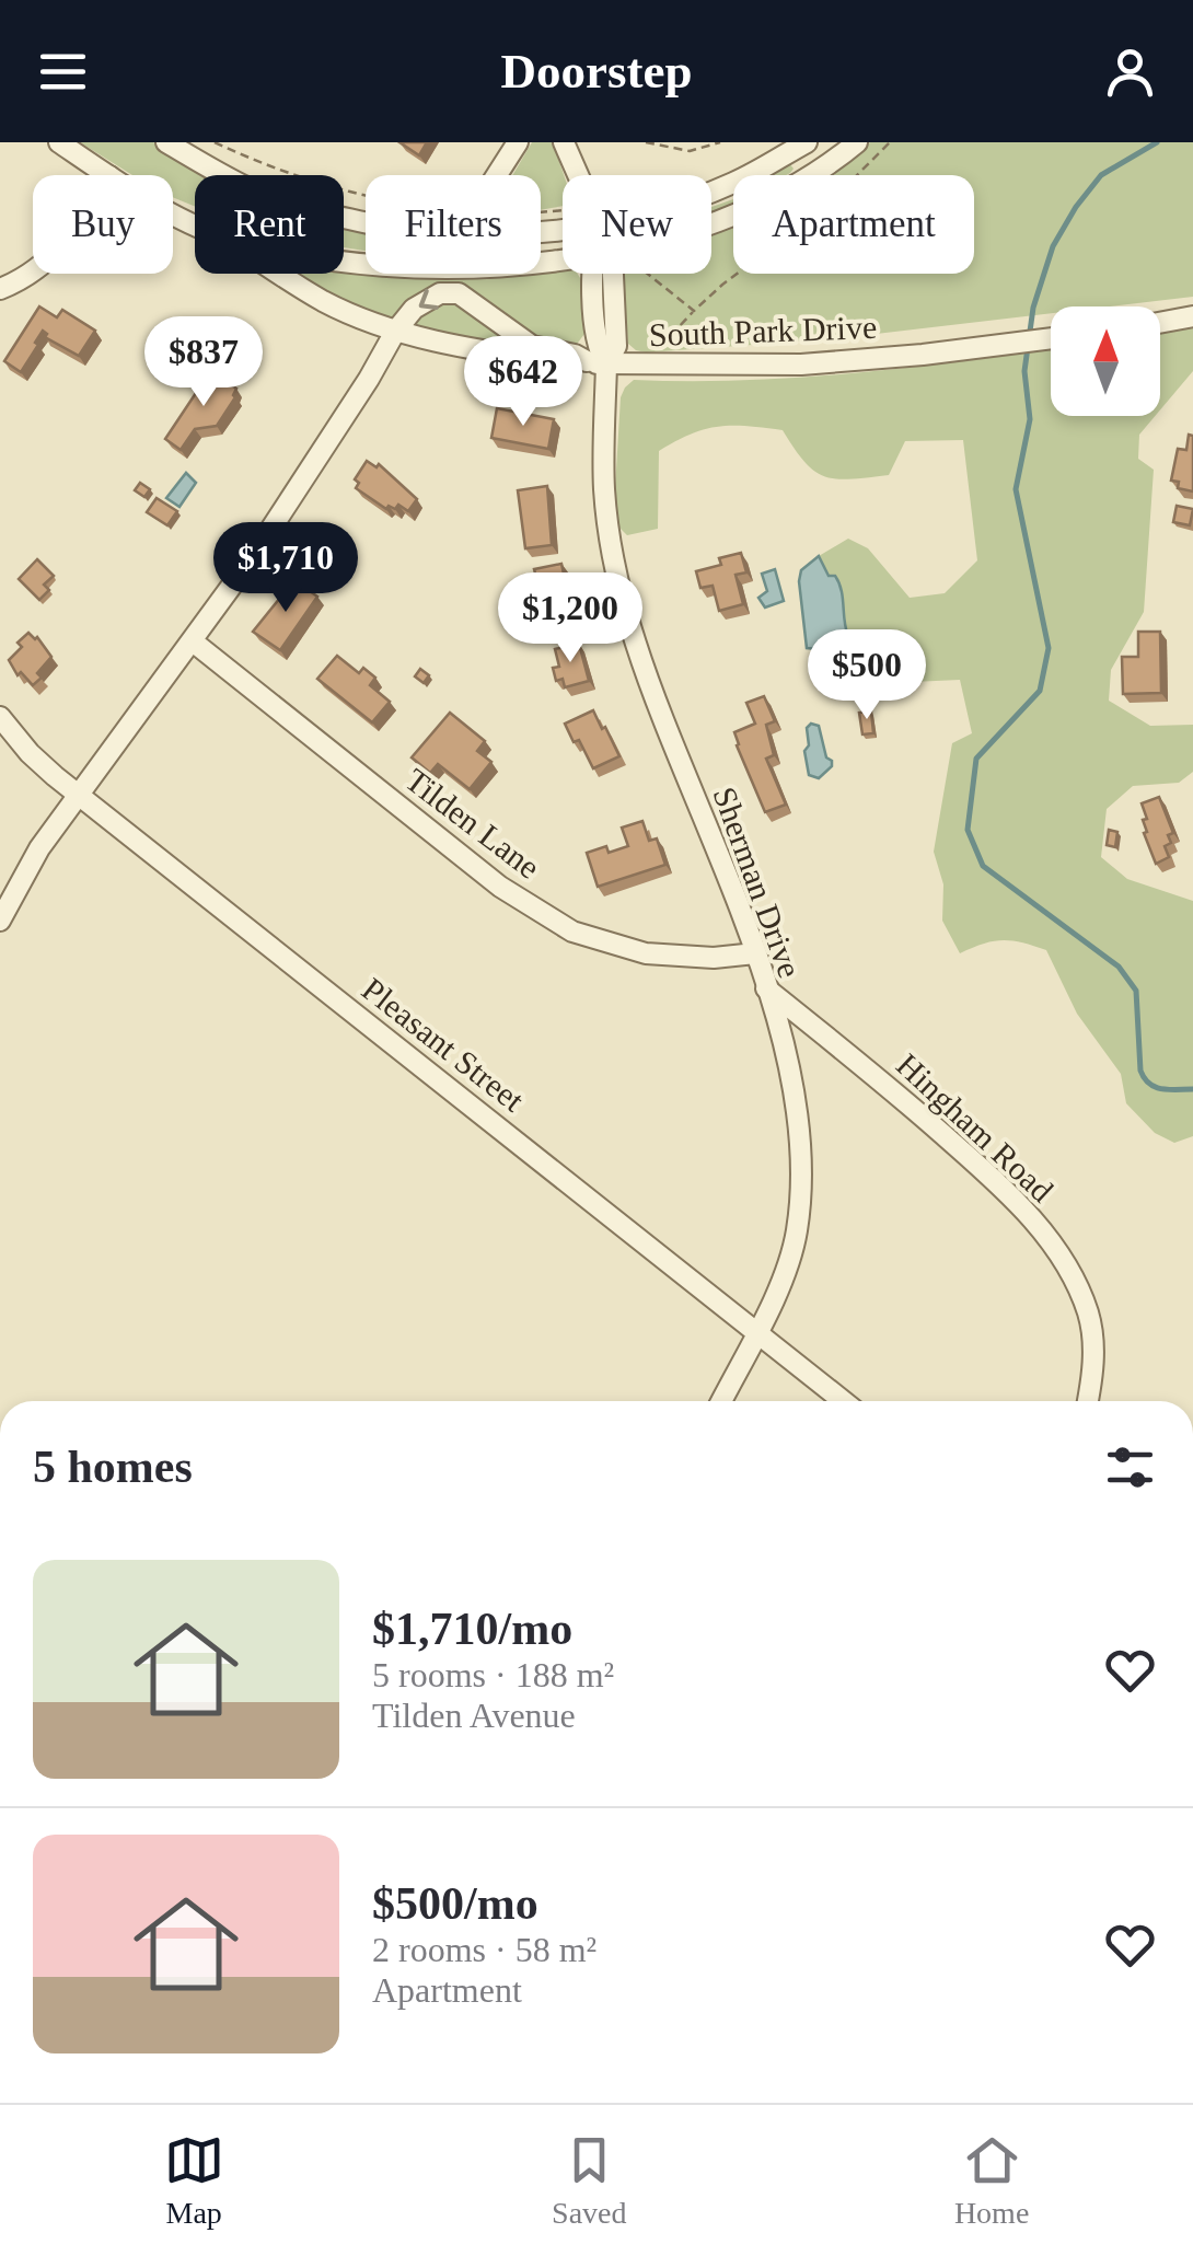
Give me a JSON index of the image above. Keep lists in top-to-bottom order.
{
  "streets": {
    "street": [
      "South Park Drive",
      "Tilden Lane",
      "Sherman Drive",
      "Pleasant Street",
      "Hingham Road"
    ]
  },
  "crossings": [
    ["South Park Drive", "Sherman Drive"],
    ["Tilden Lane", "Sherman Drive"],
    ["Sherman Drive", "Pleasant Street"],
    ["Sherman Drive", "Hingham Road"]
  ],
  "north": "top",
  "page": {
    "header": "Doorstep",
    "chip": [
      "Buy",
      "Rent",
      "Filters",
      "New",
      "Apartment"
    ],
    "price": [
      "$837",
      "$642",
      "$1,710",
      "$1,200",
      "$500"
    ],
    "heading": "5 homes",
    "list": [
      {
        "name": "$1,710/mo",
        "note": "5 rooms · 188 m² · Tilden Avenue"
      },
      {
        "name": "$500/mo",
        "note": "2 rooms · 58 m² · Apartment"
      }
    ],
    "tabs": ["Map", "Saved", "Home"]
  }
}
